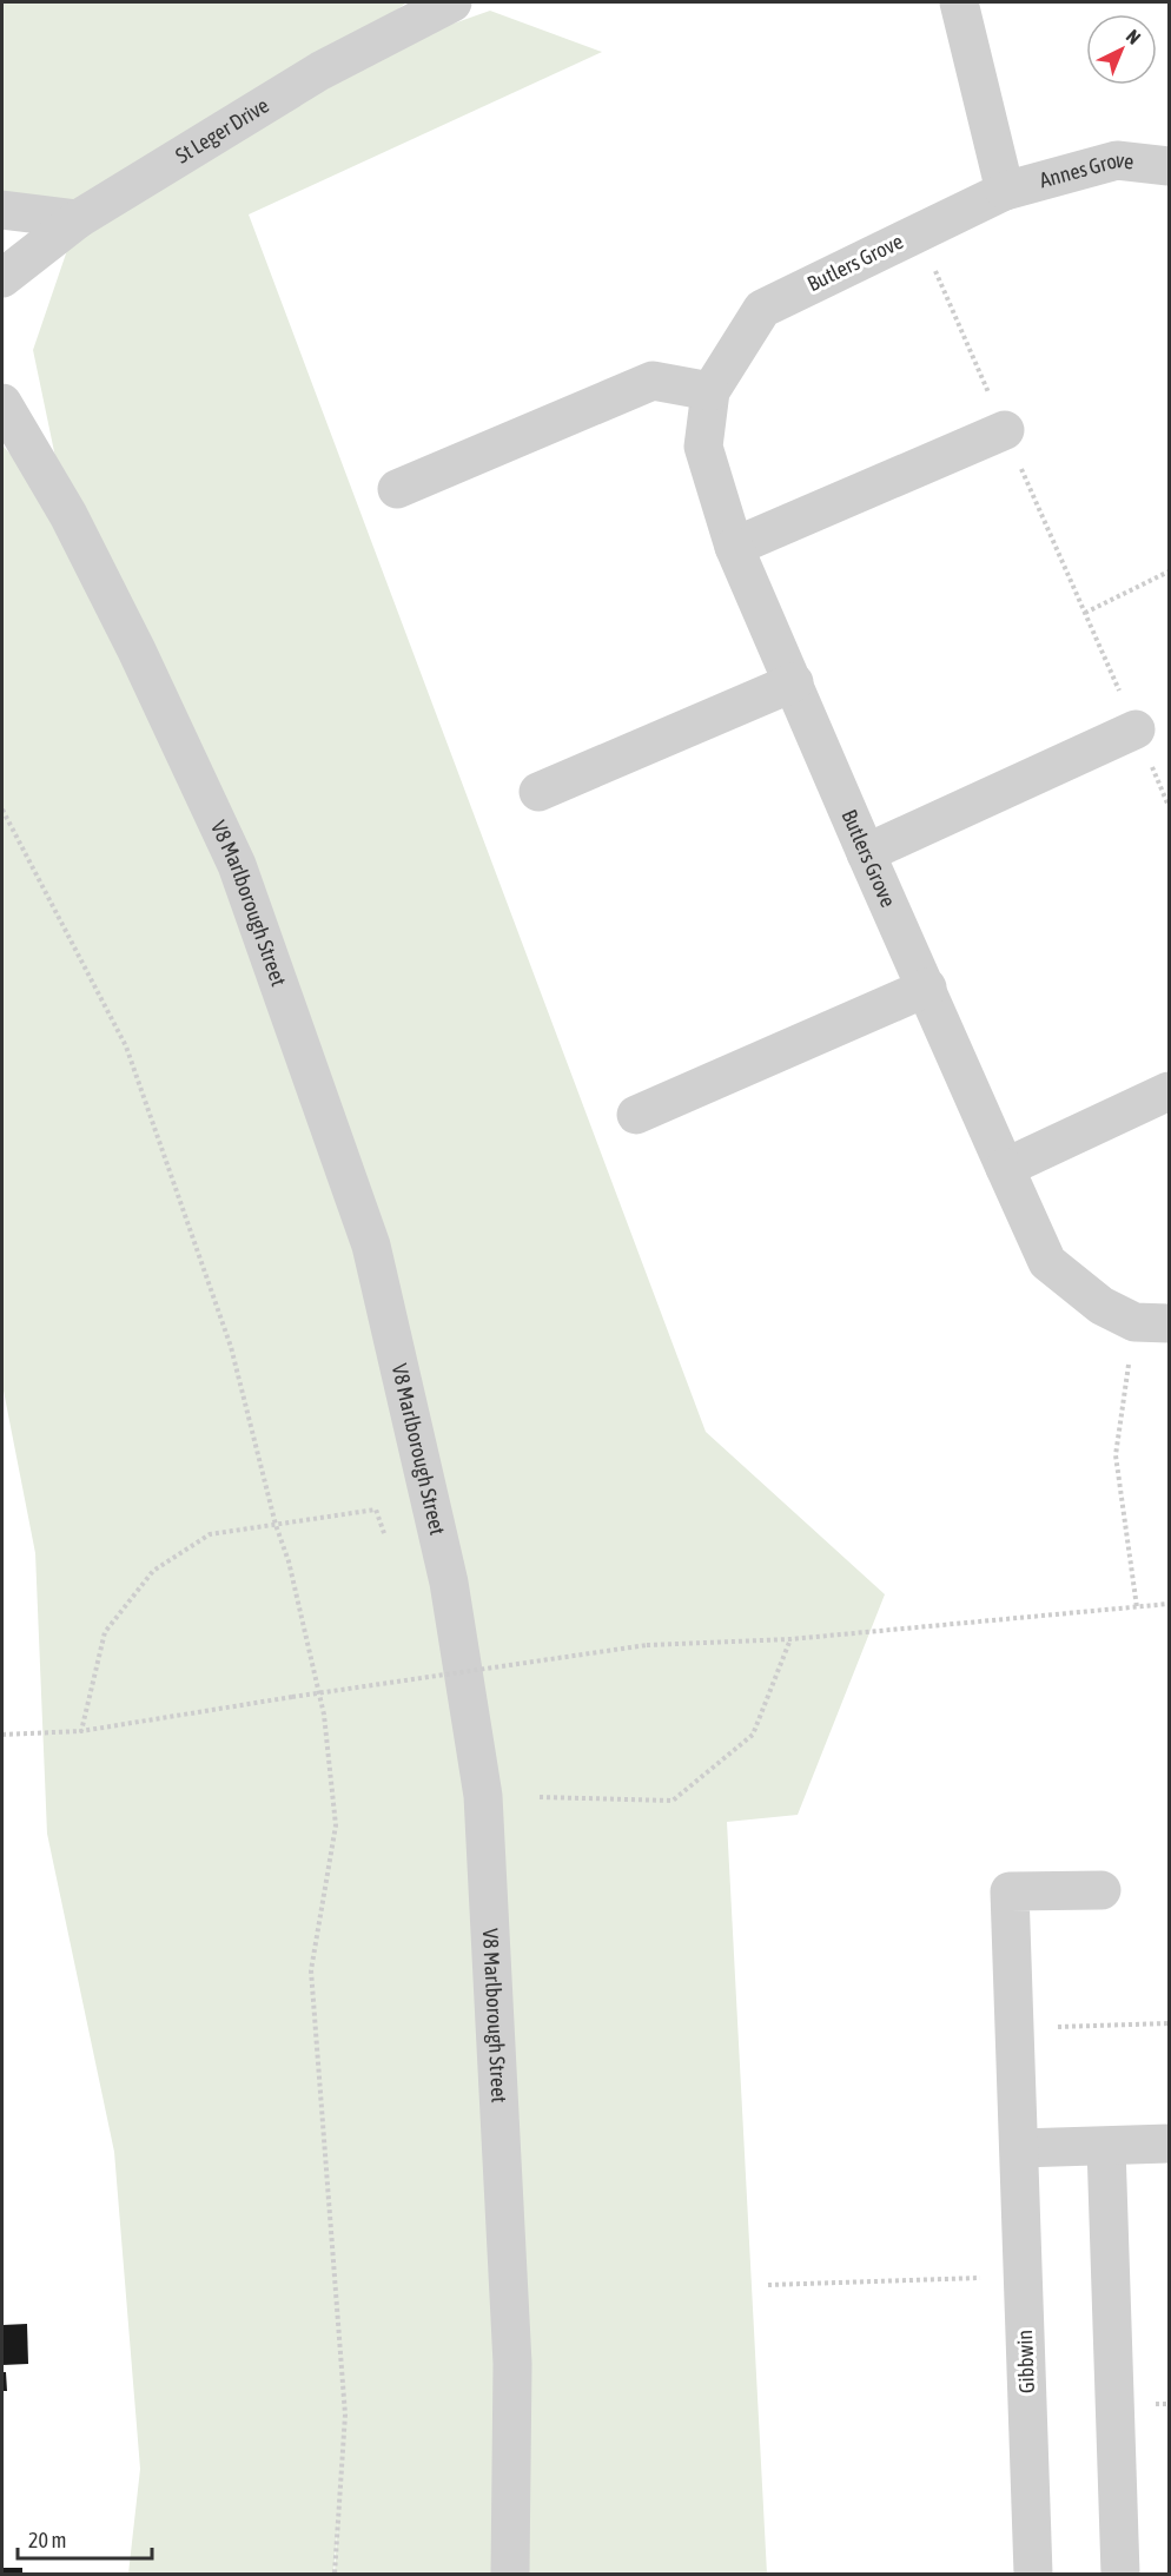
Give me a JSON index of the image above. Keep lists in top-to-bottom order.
{
  "streets": {
    "street": [
      "St Leger Drive",
      "Annes Grove",
      "Butlers Grove",
      "V8 Marlborough Street",
      "Gibbwin"
    ]
  },
  "crossings": [
    ["Annes Grove", "Butlers Grove"]
  ],
  "scale_bar": "20 m",
  "north": "top right"
}
